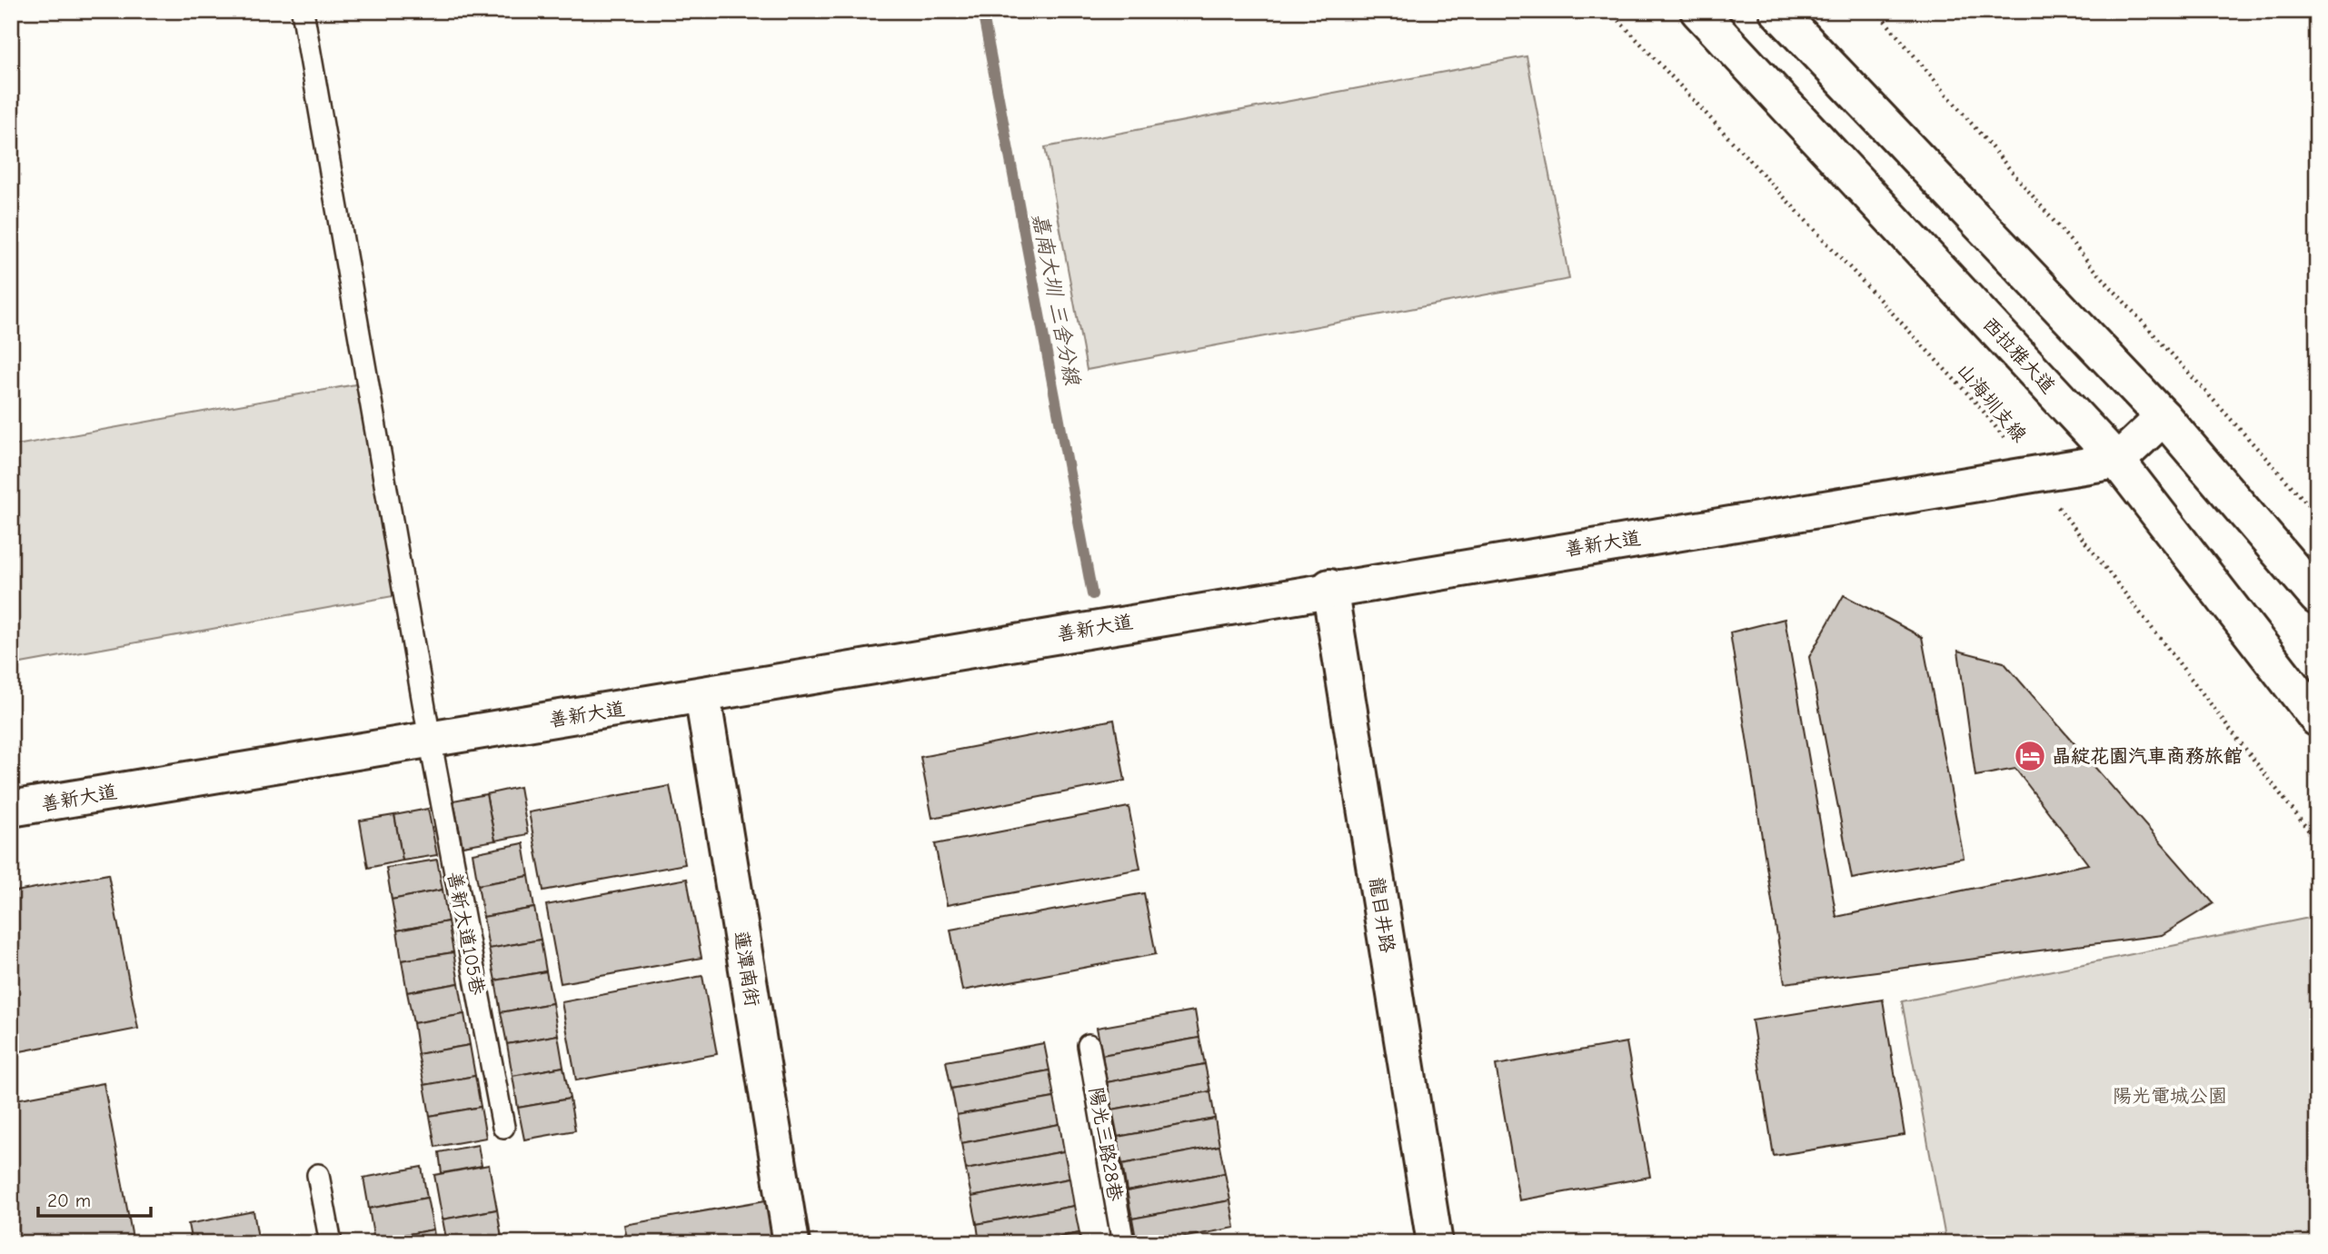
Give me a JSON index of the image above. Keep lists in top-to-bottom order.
{
  "streets": {
    "street": [
      "西拉雅大道",
      "善新大道",
      "龍目井路",
      "蓮潭南街"
    ],
    "lane": ["善新大道105巷", "陽光三路28巷"],
    "path": ["山海圳支線"]
  },
  "crossings": [
    ["西拉雅大道", "善新大道"],
    ["山海圳支線", "善新大道"],
    ["善新大道", "龍目井路"],
    ["善新大道", "善新大道105巷"],
    ["善新大道", "蓮潭南街"]
  ],
  "water": ["嘉南大圳 三舍分線"],
  "parks": ["陽光電城公園"],
  "places": {
    "hotel": ["晶綻花園汽車商務旅館"]
  },
  "scale_bar": "20 m"
}
